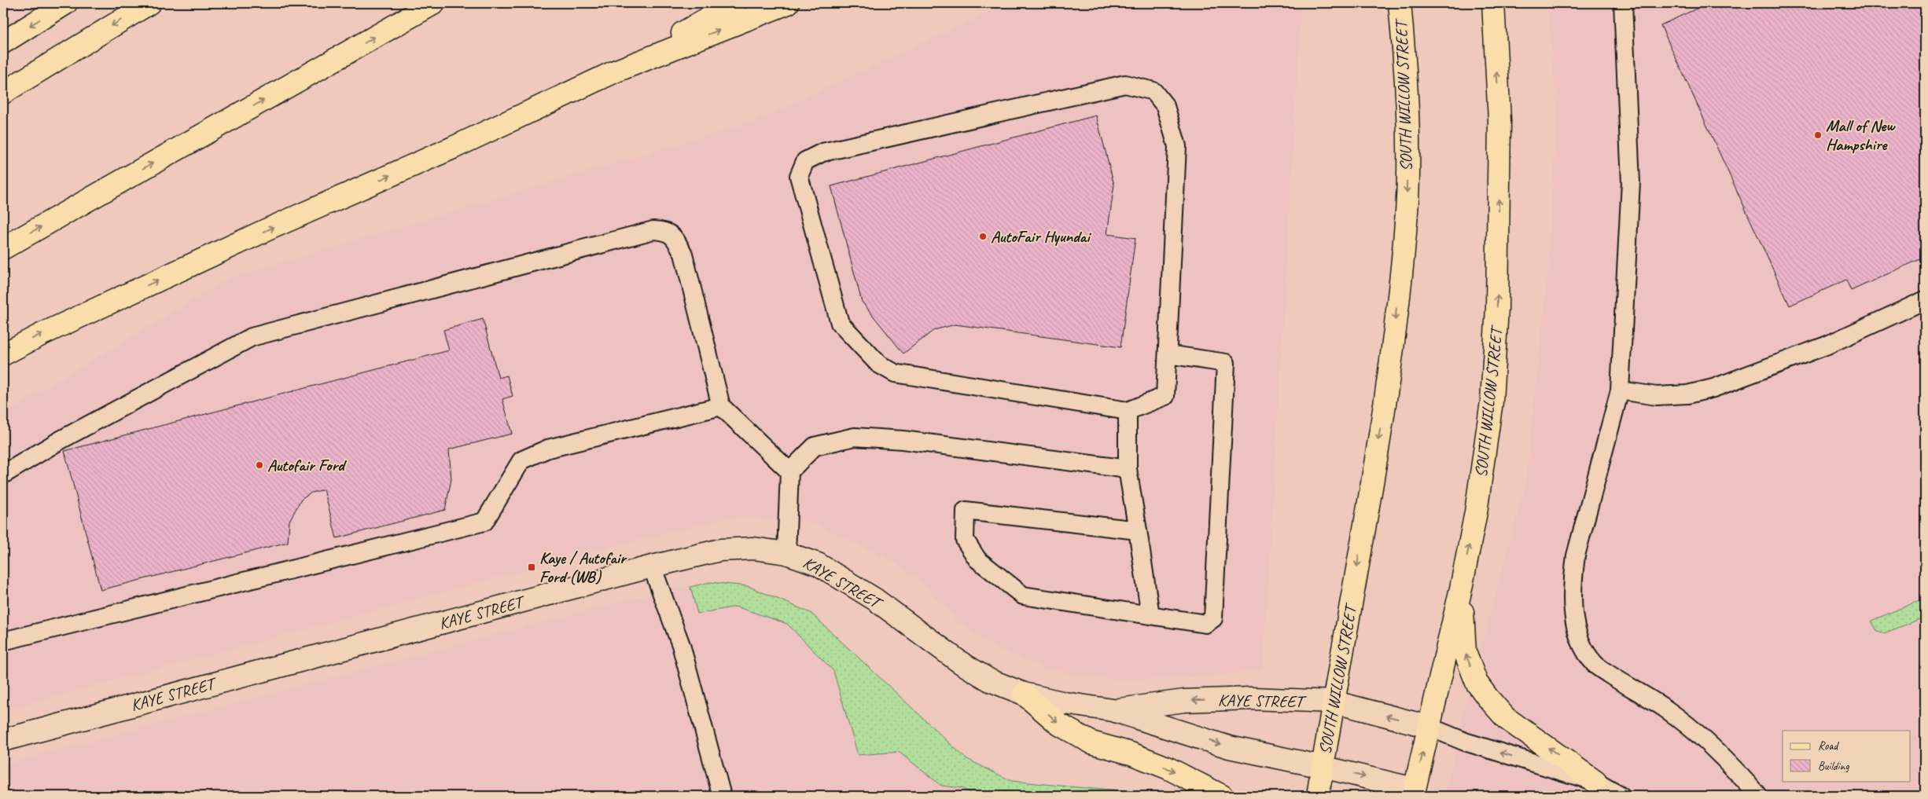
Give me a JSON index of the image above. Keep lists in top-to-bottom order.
{
  "streets": {
    "main road": ["SOUTH WILLOW STREET"],
    "street": ["KAYE STREET"]
  },
  "crossings": [
    ["SOUTH WILLOW STREET", "KAYE STREET"]
  ],
  "places": {
    "other": ["Mall of New Hampshire", "AutoFair Hyundai", "Autofair Ford"],
    "transit": ["Kaye / Autofair Ford (WB)"]
  },
  "legend": ["Road", "Building"]
}
